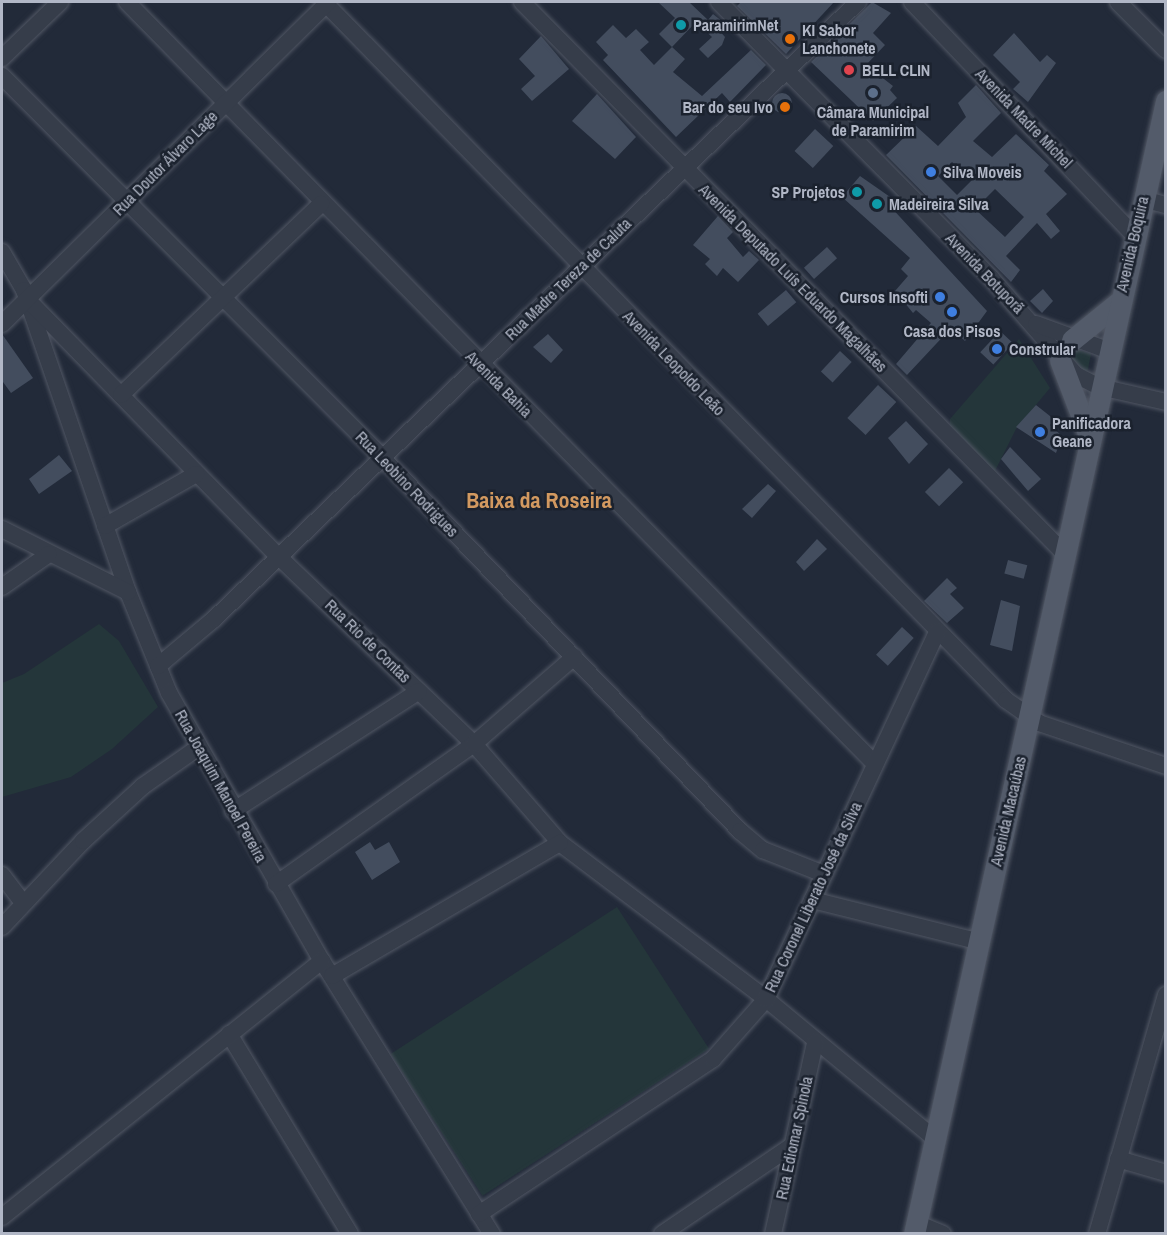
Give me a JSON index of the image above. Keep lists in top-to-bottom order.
{
  "streets": {
    "main road": ["Avenida Boquira", "Avenida Macaúbas"],
    "street": [
      "Avenida Madre Michel",
      "Rua Doutor Álvaro Lage",
      "Avenida Botuporã",
      "Avenida Deputado Luís Eduardo Magalhães",
      "Rua Madre Tereza de Caluta",
      "Avenida Leopoldo Leão",
      "Avenida Bahia",
      "Rua Leobino Rodrigues",
      "Rua Rio de Contas",
      "Rua Joaquim Manoel Pereira",
      "Rua Coronel Liberato José da Silva",
      "Rua Ediomar Spinola"
    ]
  },
  "crossings": [
    ["Avenida Madre Michel", "Avenida Boquira"],
    ["Rua Doutor Álvaro Lage", "Avenida Leopoldo Leão"],
    ["Rua Doutor Álvaro Lage", "Avenida Bahia"],
    ["Rua Doutor Álvaro Lage", "Rua Leobino Rodrigues"],
    ["Rua Doutor Álvaro Lage", "Rua Rio de Contas"],
    ["Rua Doutor Álvaro Lage", "Rua Joaquim Manoel Pereira"],
    ["Avenida Boquira", "Avenida Botuporã"],
    ["Avenida Boquira", "Avenida Macaúbas"],
    ["Avenida Botuporã", "Rua Madre Tereza de Caluta"],
    ["Avenida Botuporã", "Avenida Macaúbas"],
    ["Avenida Deputado Luís Eduardo Magalhães", "Rua Madre Tereza de Caluta"],
    ["Avenida Deputado Luís Eduardo Magalhães", "Avenida Macaúbas"],
    ["Rua Madre Tereza de Caluta", "Avenida Leopoldo Leão"],
    ["Rua Madre Tereza de Caluta", "Avenida Bahia"],
    ["Rua Madre Tereza de Caluta", "Rua Leobino Rodrigues"],
    ["Rua Madre Tereza de Caluta", "Rua Rio de Contas"],
    ["Rua Madre Tereza de Caluta", "Rua Joaquim Manoel Pereira"],
    ["Avenida Leopoldo Leão", "Avenida Macaúbas"],
    ["Avenida Leopoldo Leão", "Rua Coronel Liberato José da Silva"],
    ["Avenida Bahia", "Rua Coronel Liberato José da Silva"],
    ["Rua Leobino Rodrigues", "Rua Coronel Liberato José da Silva"],
    ["Rua Rio de Contas", "Rua Joaquim Manoel Pereira"],
    ["Rua Rio de Contas", "Avenida Macaúbas"],
    ["Rua Rio de Contas", "Rua Coronel Liberato José da Silva"],
    ["Rua Rio de Contas", "Rua Ediomar Spinola"],
    ["Rua Joaquim Manoel Pereira", "Rua Coronel Liberato José da Silva"]
  ],
  "districts": ["Baixa da Roseira"],
  "places": [
    "ParamirimNet",
    "KI Sabor Lanchonete",
    "BELL CLIN",
    "Câmara Municipal de Paramirim",
    "Bar do seu Ivo",
    "Silva Moveis",
    "SP Projetos",
    "Madeireira Silva",
    "Cursos Insofti",
    "Casa dos Pisos",
    "Constrular",
    "Panificadora Geane"
  ]
}
